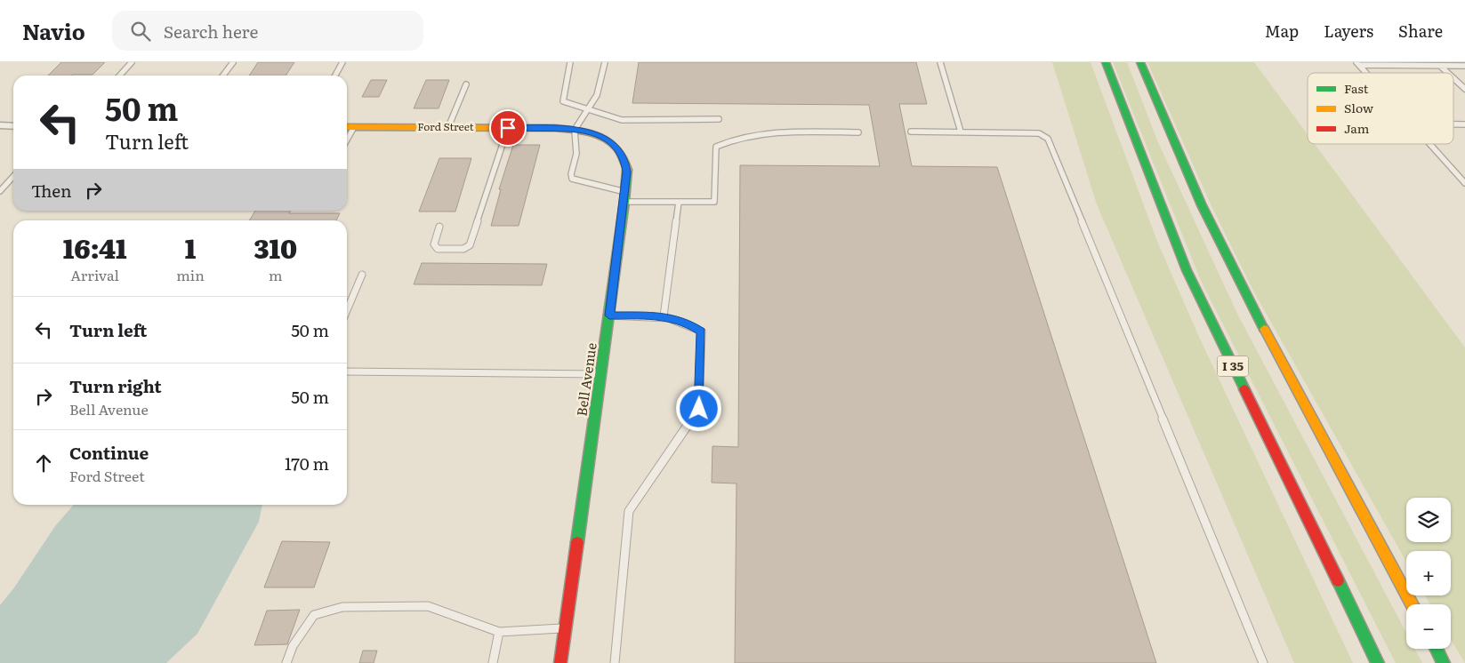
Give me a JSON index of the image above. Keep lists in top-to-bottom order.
{
  "streets": {
    "main road": ["Ford Street", "I 35", "Bell Avenue"]
  },
  "crossings": [
    ["Ford Street", "Bell Avenue"]
  ],
  "legend": ["Fast", "Slow", "Jam"],
  "page": {
    "header": "Navio",
    "search": "Search here",
    "nav": ["Map", "Layers", "Share"],
    "turn": ["50 m", "Turn left"],
    "then": "Then",
    "eta": [
      "16:41",
      "Arrival",
      "1",
      "min",
      "310",
      "m"
    ],
    "list": [
      {
        "name": "Turn left",
        "value": "50 m"
      },
      {
        "name": "Turn right",
        "note": "Bell Avenue",
        "value": "50 m"
      },
      {
        "name": "Continue",
        "note": "Ford Street",
        "value": "170 m"
      }
    ],
    "map_buttons": ["+", "−"]
  }
}
